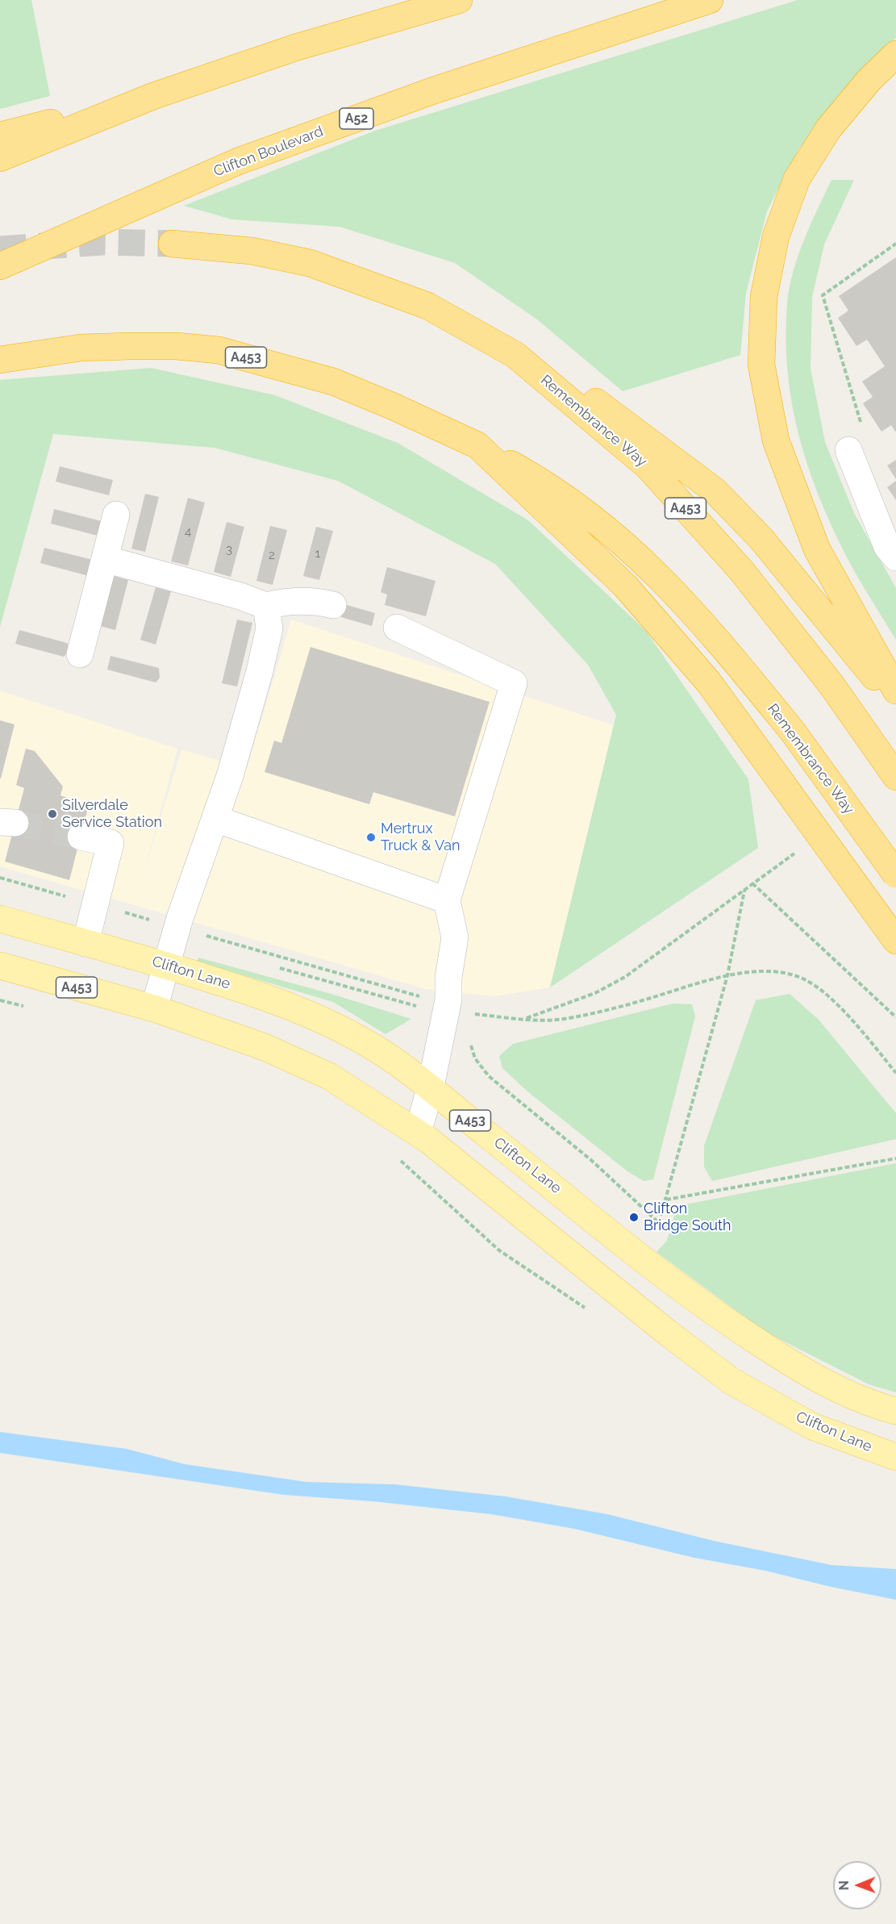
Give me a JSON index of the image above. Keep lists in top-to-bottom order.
{
  "streets": {
    "highway": [
      "A52",
      "Clifton Boulevard",
      "A453",
      "Remembrance Way"
    ],
    "main road": ["Clifton Lane"]
  },
  "crossings": [
    ["A453", "Remembrance Way"]
  ],
  "places": ["Silverdale Service Station", "Mertrux Truck & Van", "Clifton Bridge South"],
  "house_numbers": [
    "4",
    "3",
    "1",
    "2"
  ],
  "north": "left"
}
